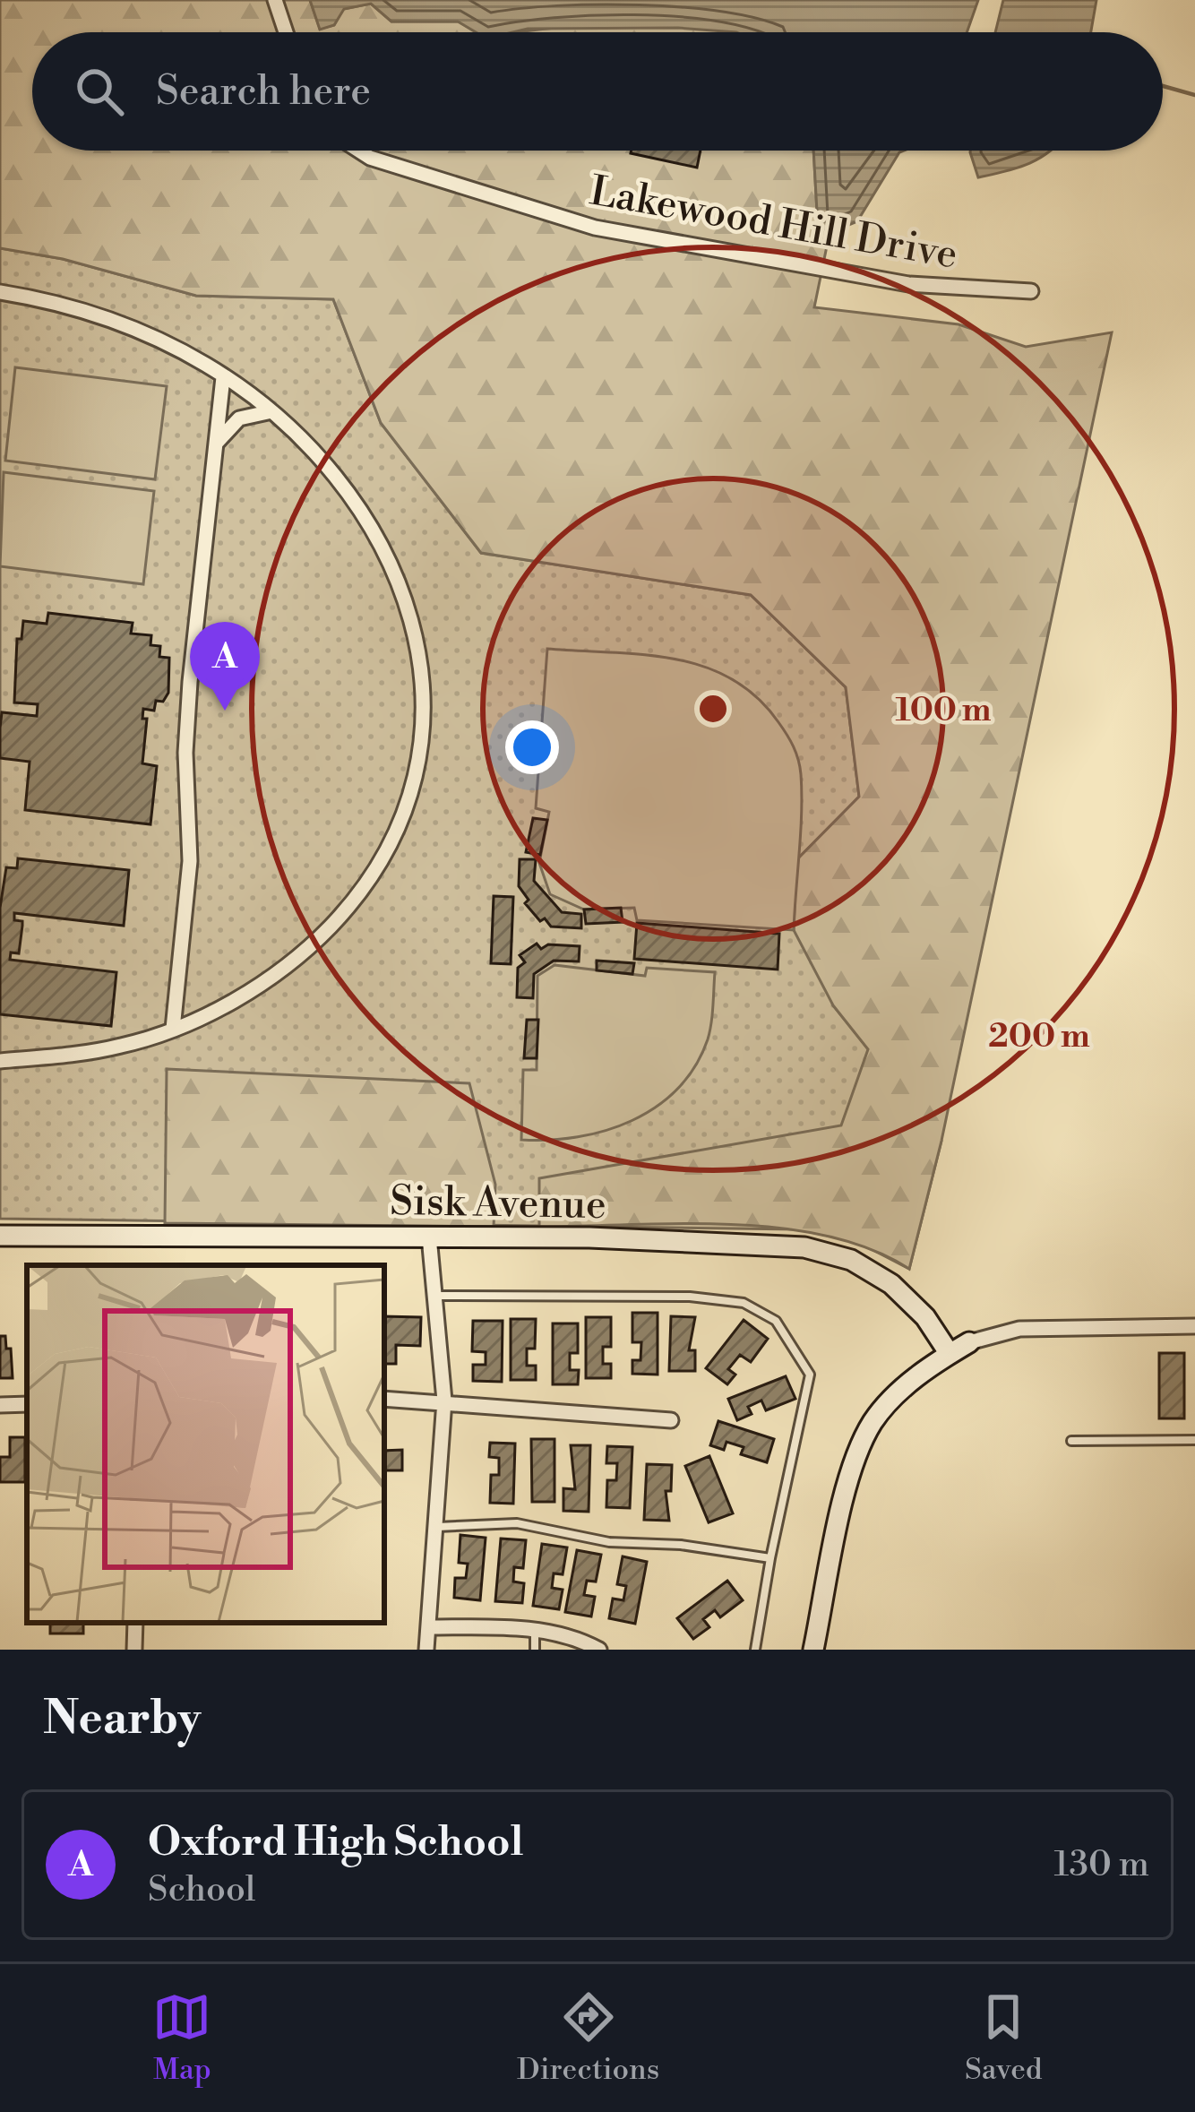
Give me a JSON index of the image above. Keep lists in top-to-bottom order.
{
  "streets": {
    "street": ["Lakewood Hill Drive", "Sisk Avenue"]
  },
  "page": {
    "search": "Search here",
    "pins": "A",
    "heading": "Nearby",
    "list": [
      {
        "mark": "A",
        "name": "Oxford High School",
        "note": "School",
        "value": "130 m"
      }
    ],
    "nav": ["Map", "Directions", "Saved"]
  },
  "rings": ["100 m", "200 m"]
}
